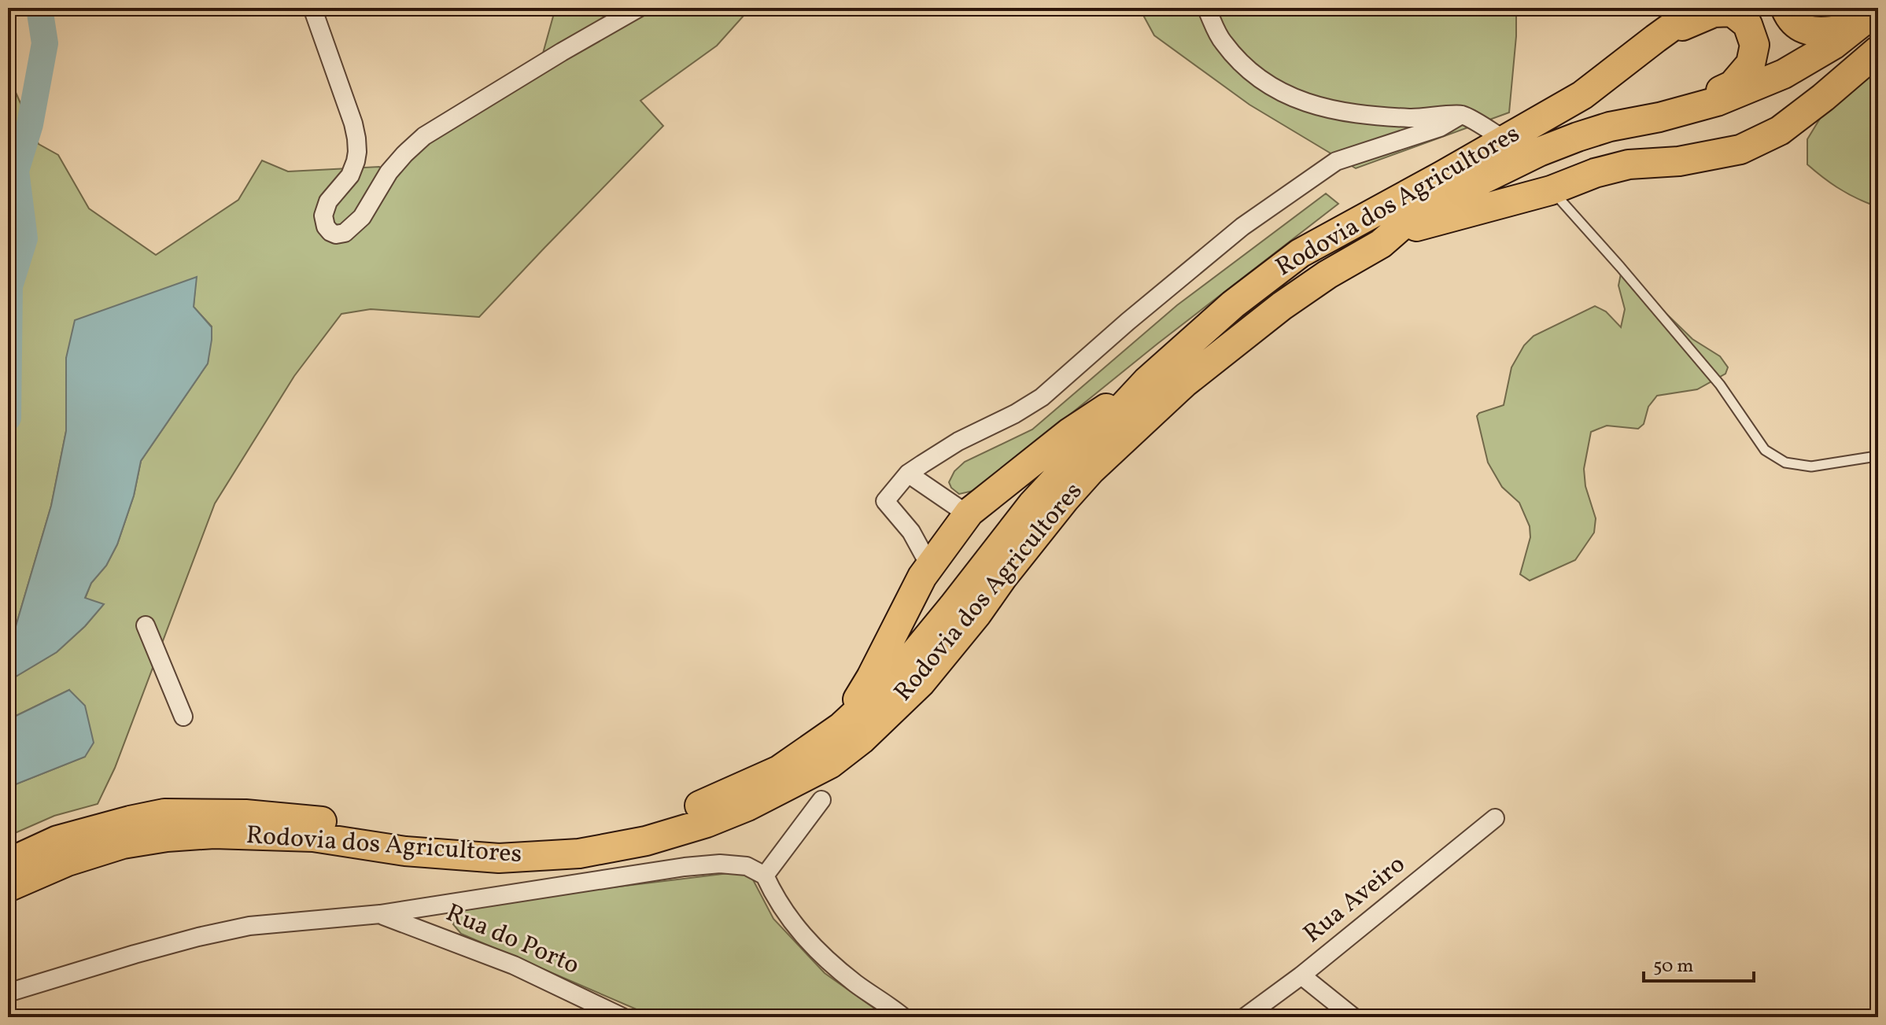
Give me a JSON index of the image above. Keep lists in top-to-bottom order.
{
  "streets": {
    "main road": ["Rodovia dos Agricultores"],
    "street": ["Rua Aveiro", "Rua do Porto"]
  },
  "scale_bar": "50 m"
}
